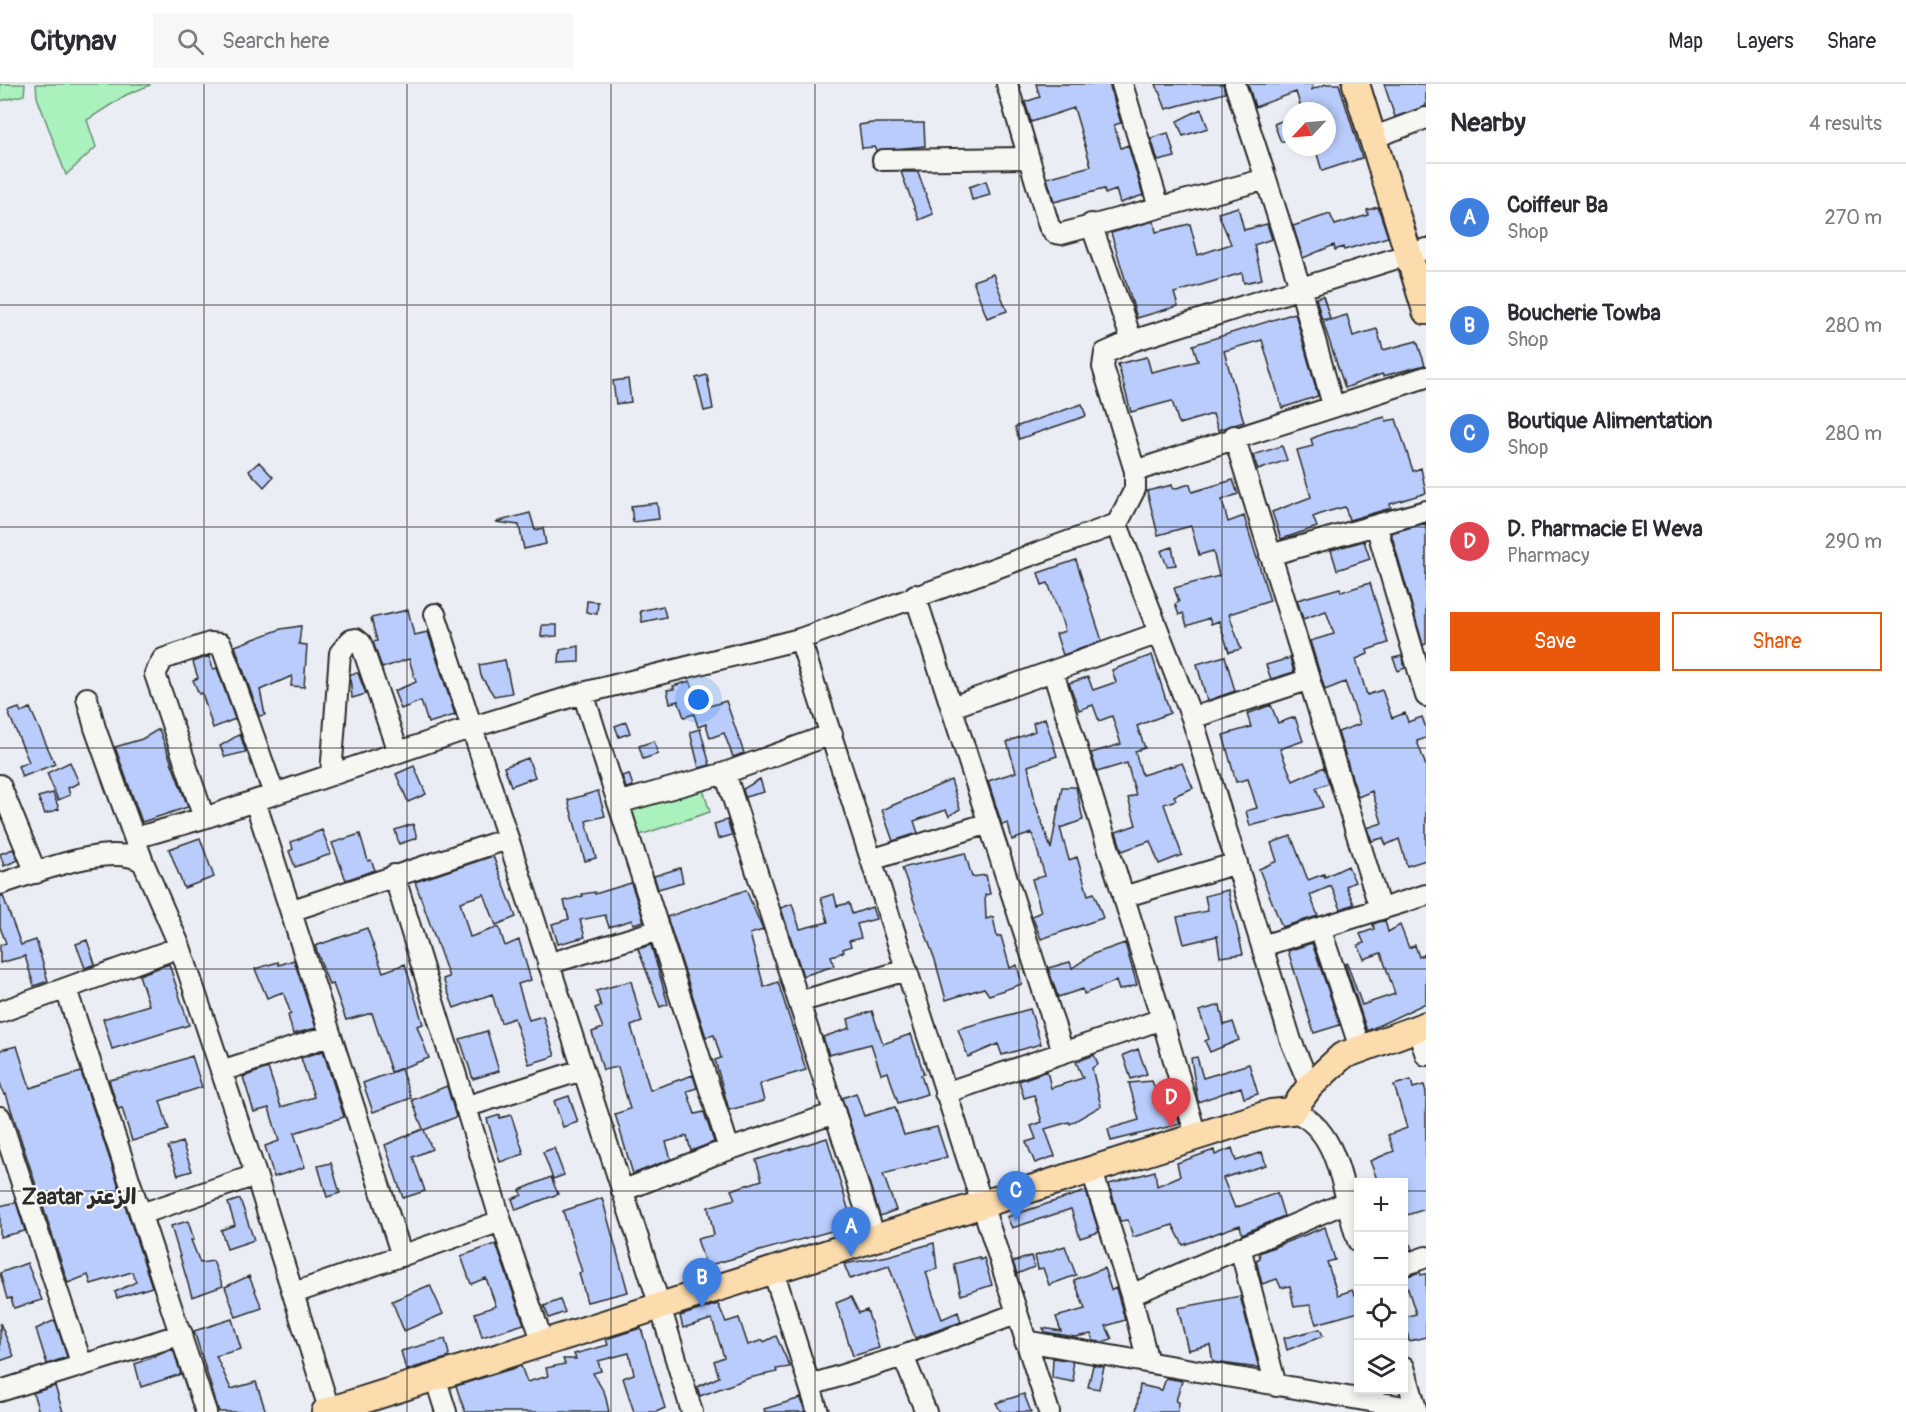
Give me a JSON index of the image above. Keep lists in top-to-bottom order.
{
  "districts": ["Zaatar الزعتر"],
  "north": "bottom left",
  "page": {
    "header": "Citynav",
    "search": "Search here",
    "nav": ["Map", "Layers", "Share"],
    "heading": ["Nearby", "4 results"],
    "list": [
      {
        "mark": "A",
        "name": "Coiffeur Ba",
        "note": "Shop",
        "value": "270 m"
      },
      {
        "mark": "B",
        "name": "Boucherie Towba",
        "note": "Shop",
        "value": "280 m"
      },
      {
        "mark": "C",
        "name": "Boutique Alimentation",
        "note": "Shop",
        "value": "280 m"
      },
      {
        "mark": "D",
        "name": "D. Pharmacie El Weva",
        "note": "Pharmacy",
        "value": "290 m"
      }
    ],
    "buttons": ["Save", "Share"],
    "pins": [
      "D",
      "C",
      "A",
      "B"
    ],
    "map_buttons": ["+", "−"]
  }
}
